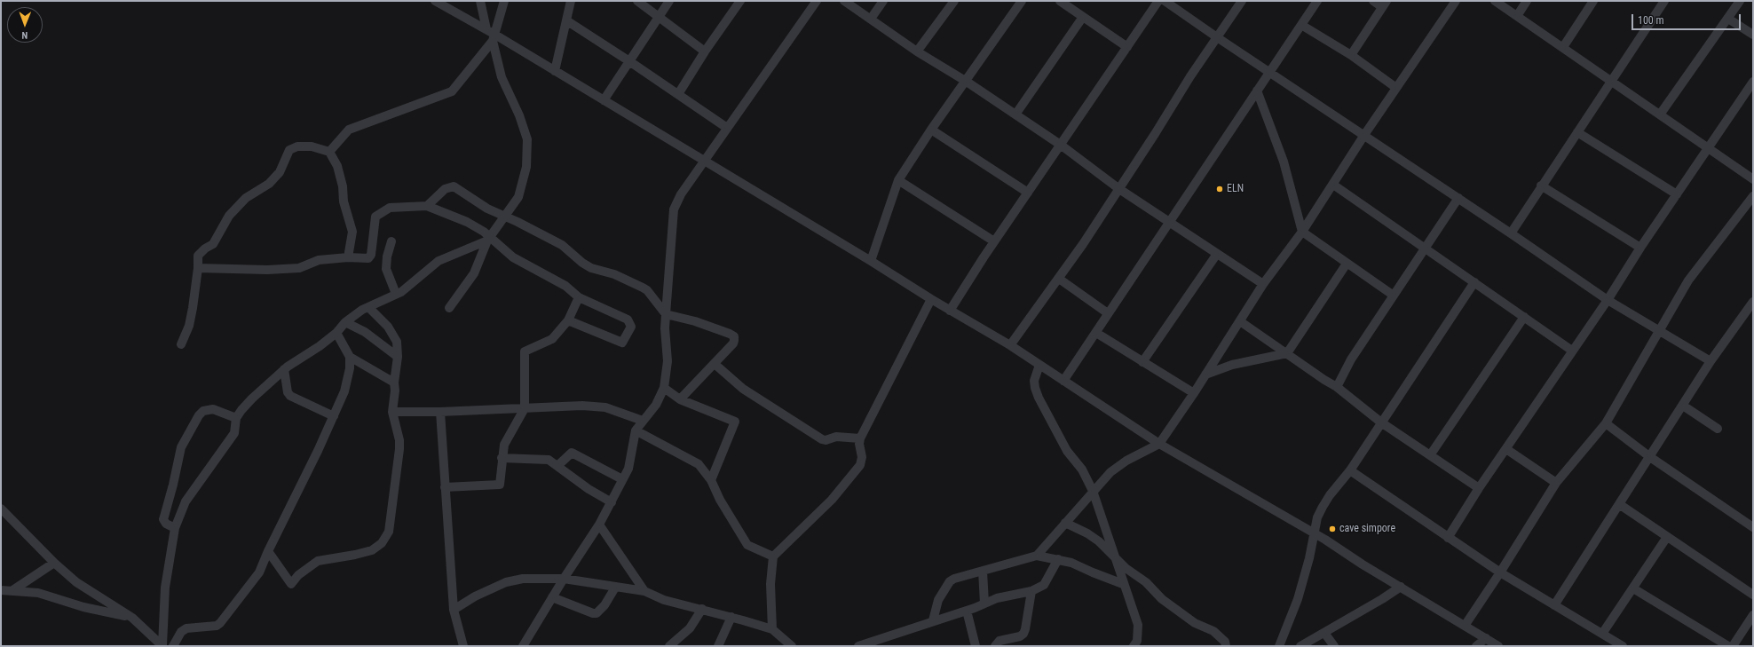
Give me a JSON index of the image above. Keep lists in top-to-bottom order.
{
  "places": ["ELN", "cave simpore"],
  "scale_bar": "100 m",
  "north": "bottom"
}
